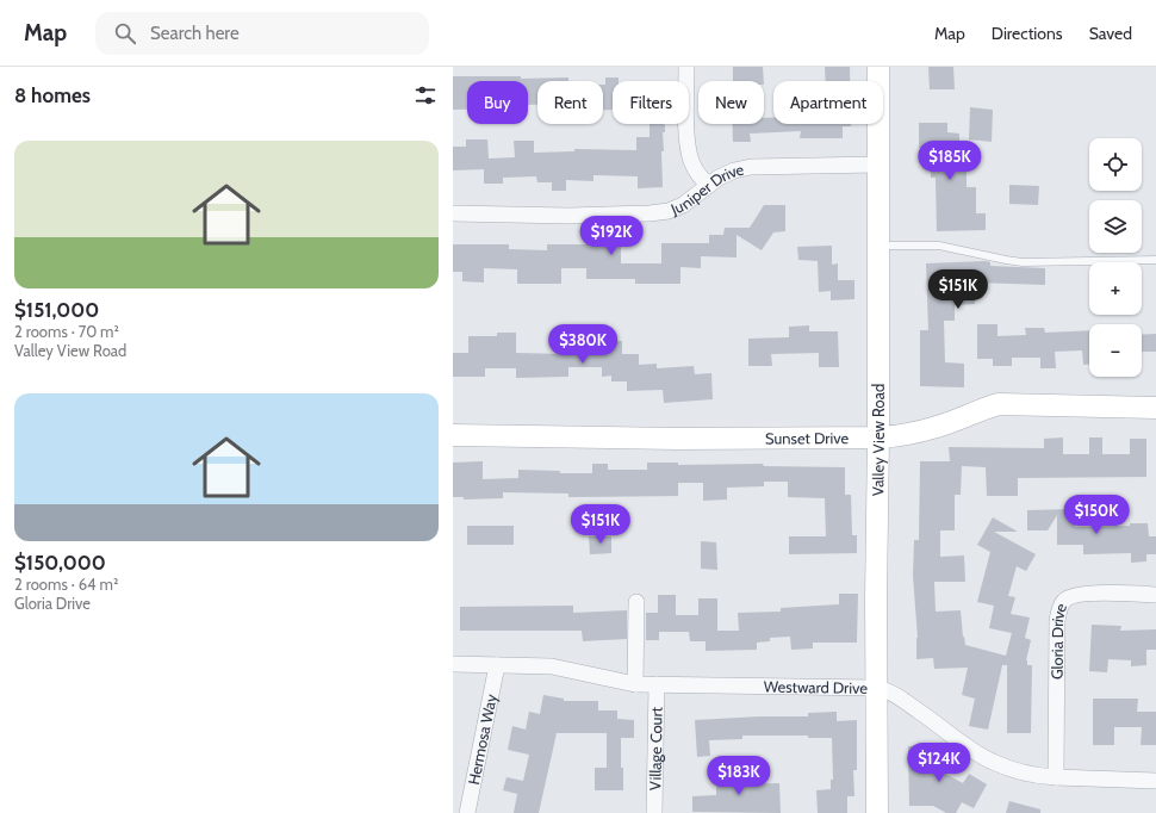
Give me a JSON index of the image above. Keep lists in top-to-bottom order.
{
  "streets": {
    "street": [
      "Juniper Drive",
      "Sunset Drive",
      "Valley View Road",
      "Gloria Drive",
      "Westward Drive",
      "Hermosa Way",
      "Village Court"
    ]
  },
  "crossings": [
    ["Juniper Drive", "Valley View Road"],
    ["Sunset Drive", "Valley View Road"],
    ["Valley View Road", "Westward Drive"],
    ["Gloria Drive", "Westward Drive"],
    ["Westward Drive", "Hermosa Way"],
    ["Westward Drive", "Village Court"]
  ],
  "page": {
    "header": "Map",
    "search": "Search here",
    "nav": ["Map", "Directions", "Saved"],
    "heading": "8 homes",
    "chip": [
      "Buy",
      "Rent",
      "Filters",
      "New",
      "Apartment"
    ],
    "list": [
      {
        "name": "$151,000",
        "note": "2 rooms · 70 m² · Valley View Road"
      },
      {
        "name": "$150,000",
        "note": "2 rooms · 64 m² · Gloria Drive"
      }
    ],
    "map_buttons": ["+", "−"],
    "price": [
      "$185K",
      "$192K",
      "$151K",
      "$380K",
      "$150K",
      "$151K",
      "$124K",
      "$183K"
    ]
  }
}
